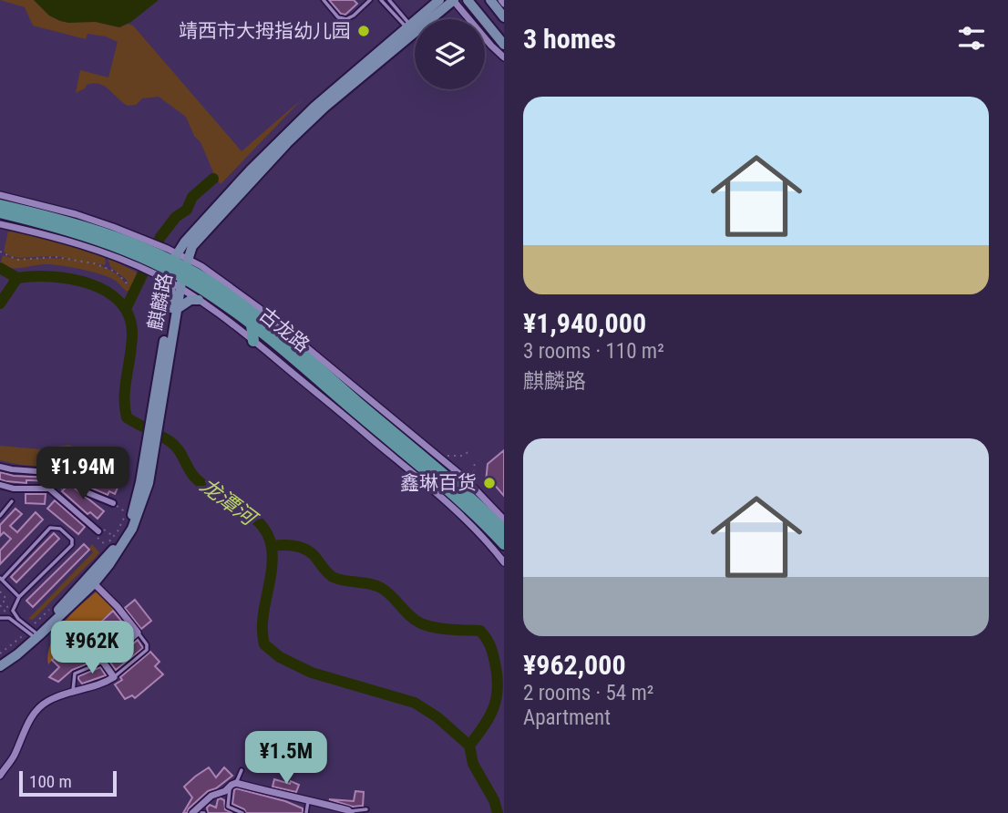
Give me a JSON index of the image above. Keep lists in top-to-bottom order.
{
  "streets": {
    "main road": ["麒麟路", "古龙路"]
  },
  "crossings": [
    ["麒麟路", "古龙路"]
  ],
  "water": ["龙潭河"],
  "places": ["靖西市大拇指幼儿园", "鑫琳百货"],
  "scale_bar": "100 m",
  "page": {
    "heading": "3 homes",
    "list": [
      {
        "name": "¥1,940,000",
        "note": "3 rooms · 110 m² · 麒麟路"
      },
      {
        "name": "¥962,000",
        "note": "2 rooms · 54 m² · Apartment"
      }
    ],
    "price": ["¥1.94M", "¥962K", "¥1.5M"],
    "scale": "100 m"
  }
}
